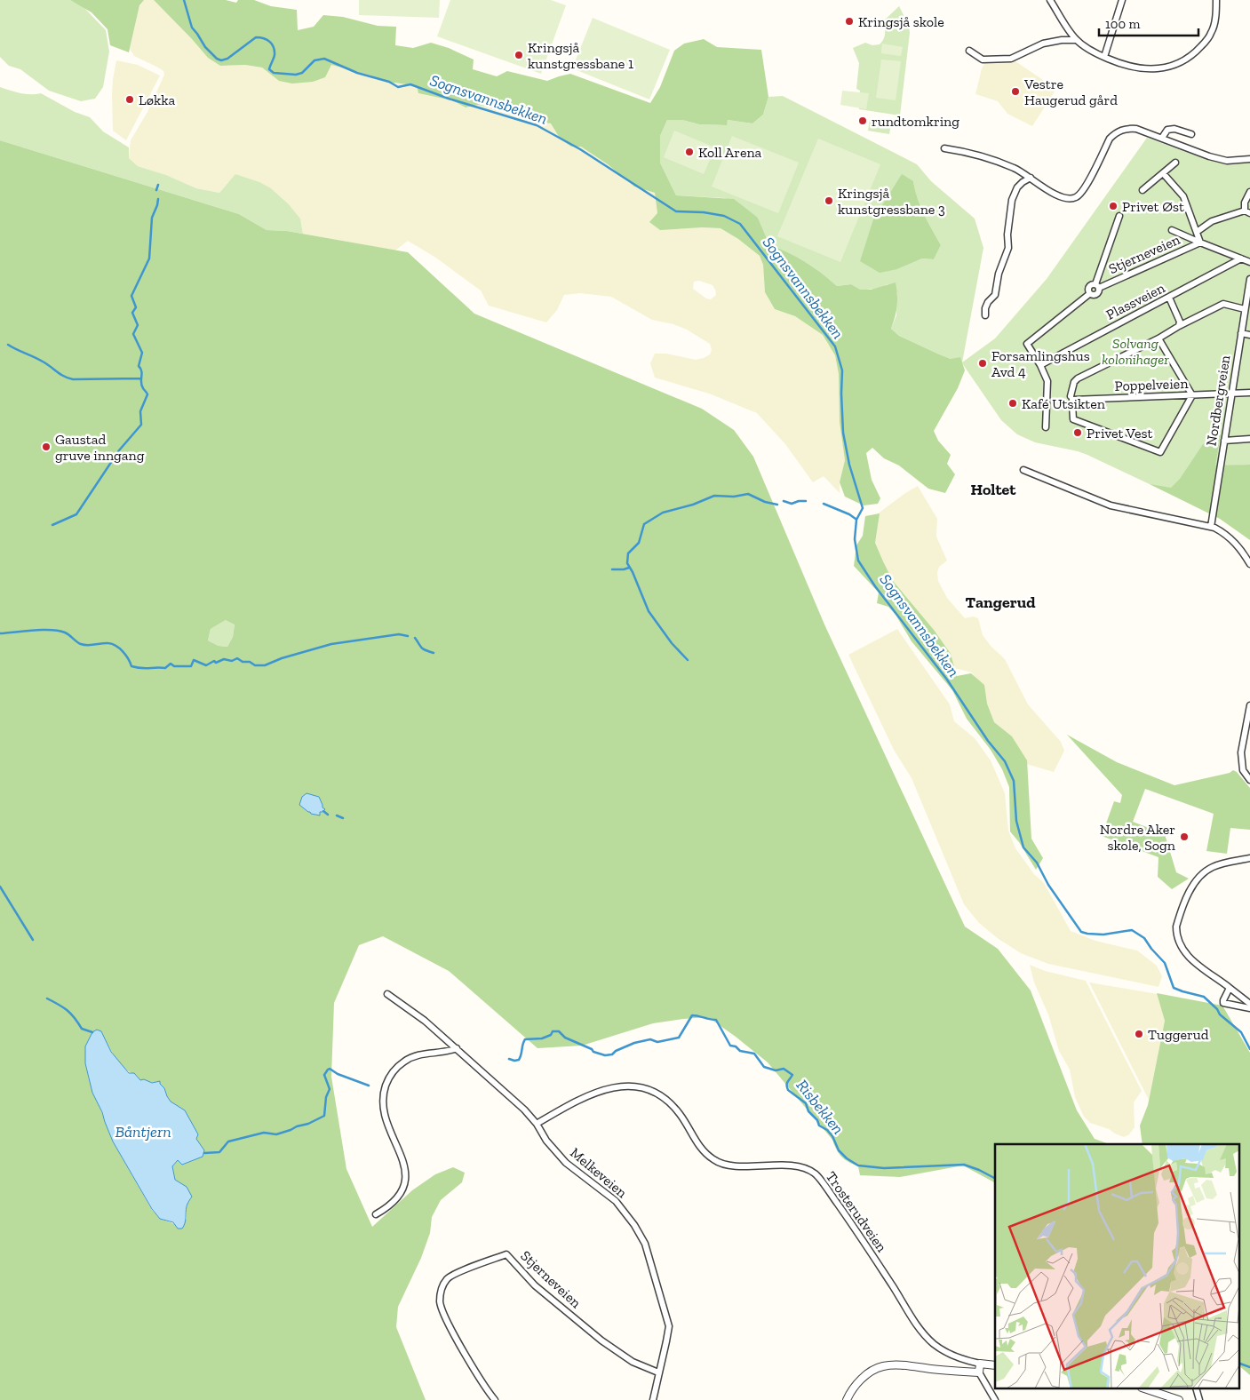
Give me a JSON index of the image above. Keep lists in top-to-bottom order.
{
  "streets": {
    "street": [
      "Stjerneveien",
      "Plassveien",
      "Poppelveien",
      "Nordbergveien",
      "Melkeveien",
      "Trosterudveien"
    ]
  },
  "crossings": [
    ["Stjerneveien", "Melkeveien"],
    ["Poppelveien", "Nordbergveien"],
    ["Melkeveien", "Trosterudveien"]
  ],
  "districts": ["Holtet", "Tangerud"],
  "water": ["Sognsvannsbekken", "Risbekken", "Båntjern"],
  "parks": ["Solvang kolonihager"],
  "places": [
    "Kringsjå skole",
    "Kringsjå kunstgressbane 1",
    "Vestre Haugerud gård",
    "Løkka",
    "rundtomkring",
    "Koll Arena",
    "Kringsjå kunstgressbane 3",
    "Privet Øst",
    "Forsamlingshus Avd 4",
    "Kafé Utsikten",
    "Privet Vest",
    "Gaustad gruve inngang",
    "Nordre Aker skole, Sogn",
    "Tuggerud"
  ],
  "scale_bar": "100 m"
}
